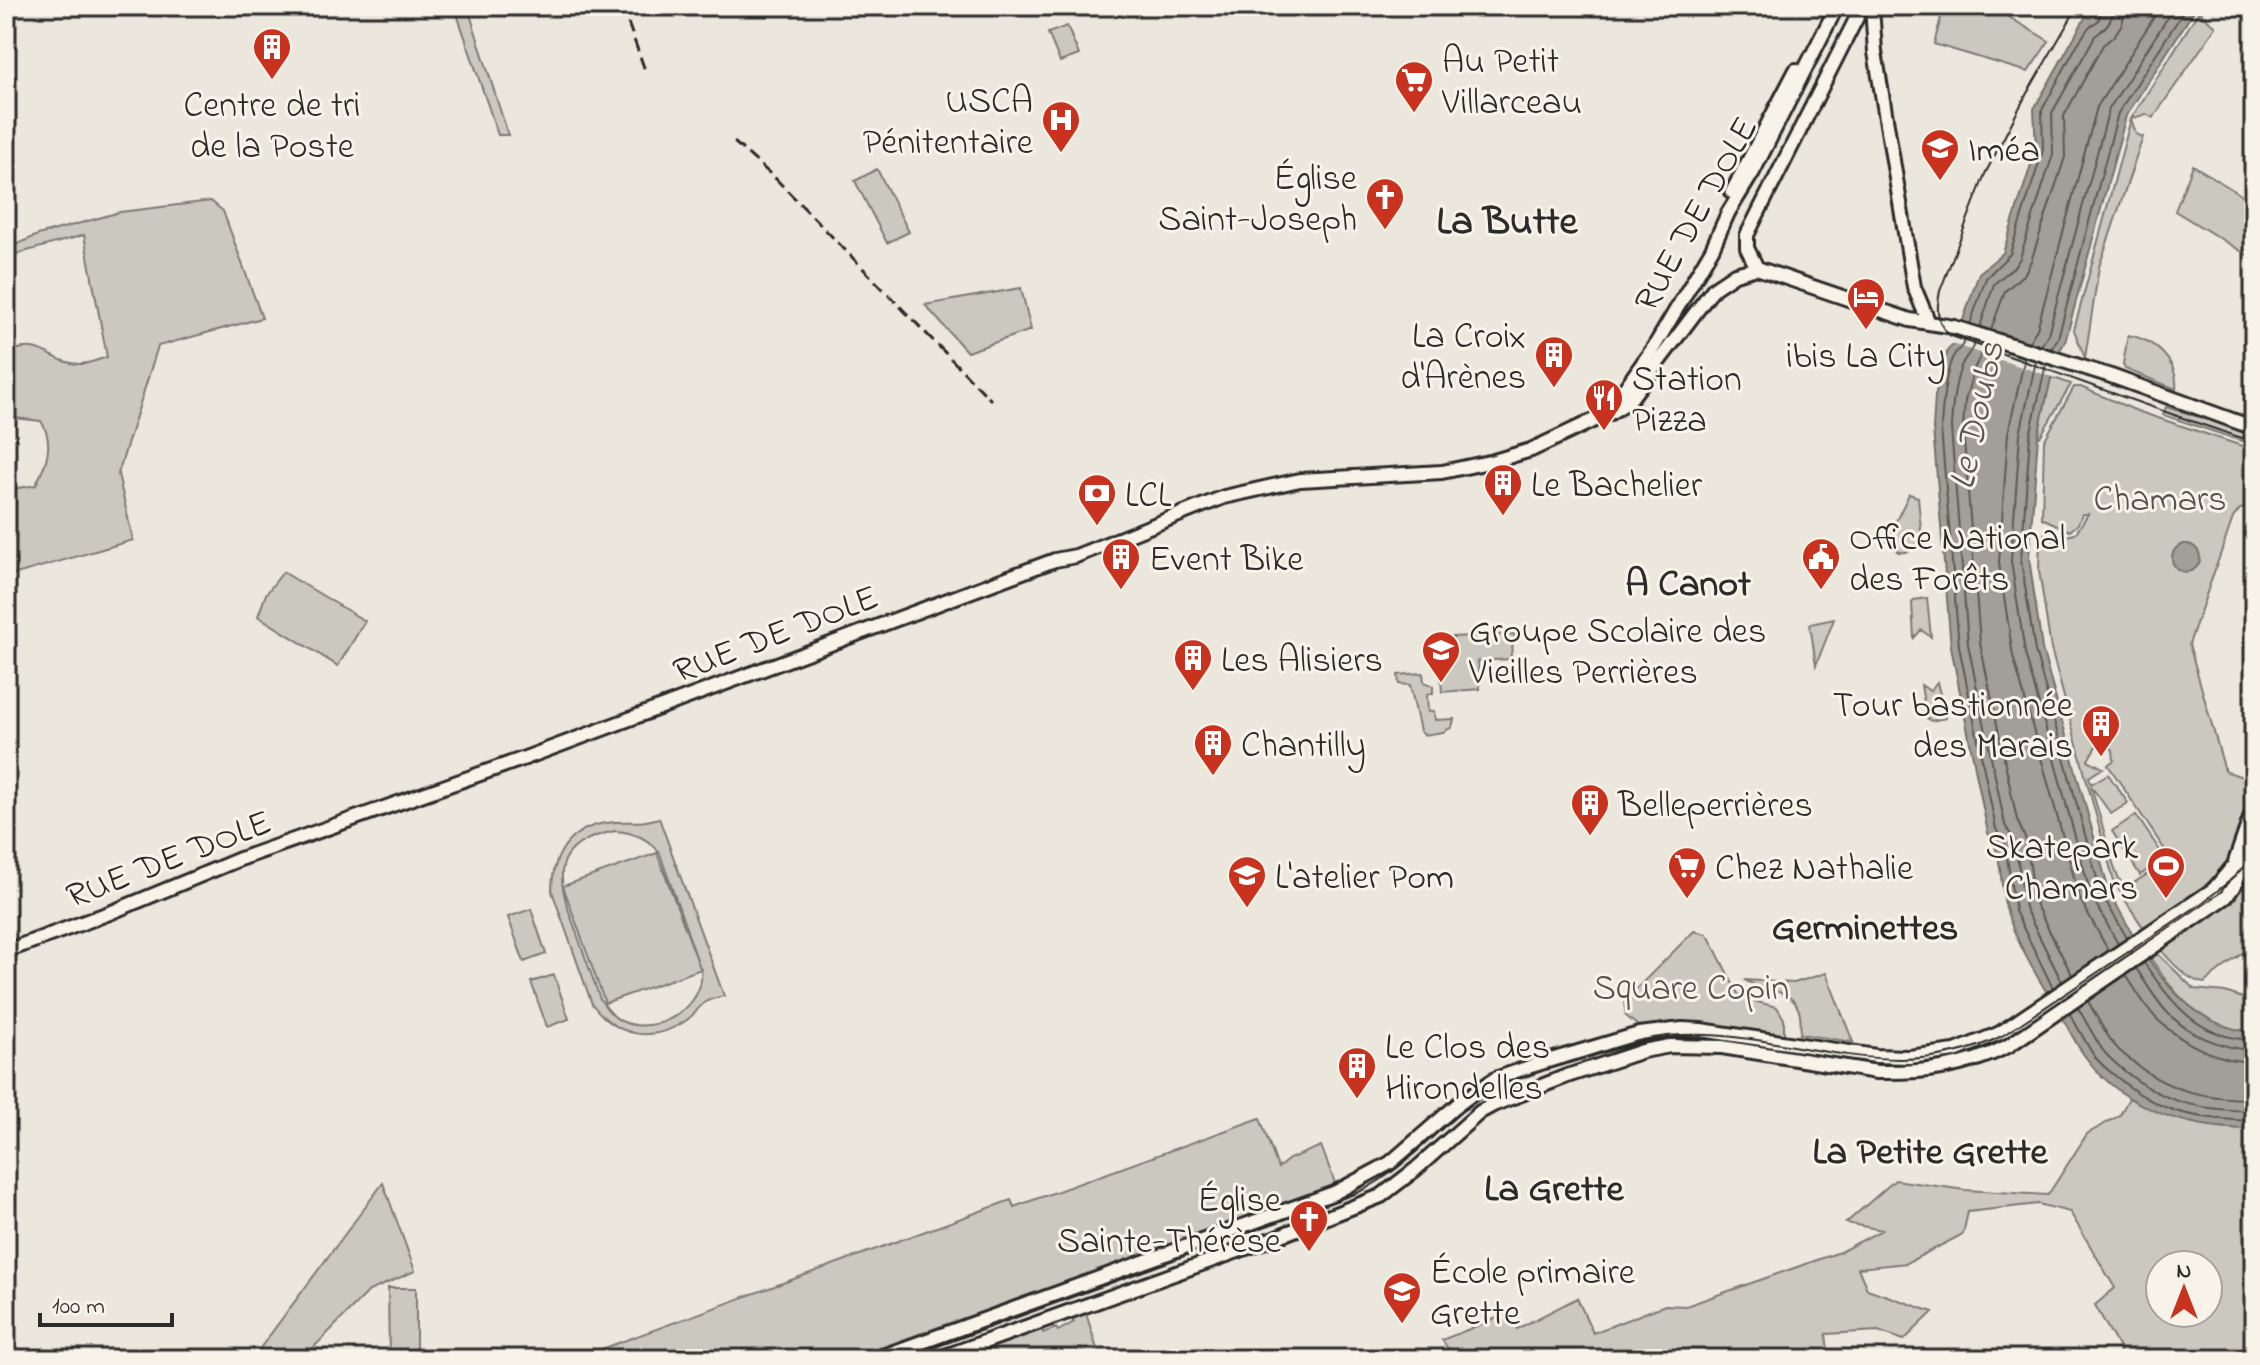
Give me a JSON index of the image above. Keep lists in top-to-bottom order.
{
  "streets": {
    "main road": ["RUE DE DOLE"]
  },
  "districts": [
    "La Butte",
    "A Canot",
    "Germinettes",
    "La Petite Grette",
    "La Grette"
  ],
  "water": ["Le Doubs"],
  "parks": ["Chamars", "Square Copin"],
  "places": {
    "building": [
      "Centre de tri de la Poste",
      "La Croix d'Arènes",
      "Le Bachelier",
      "Event Bike",
      "Les Alisiers",
      "Tour bastionnée des Marais",
      "Chantilly",
      "Belleperrières",
      "Le Clos des Hirondelles"
    ],
    "supermarket": ["Au Petit Villarceau", "Chez Nathalie"],
    "hospital": ["USCA Pénitentaire"],
    "school or university": [
      "Iméa",
      "Groupe Scolaire des Vieilles Perrières",
      "L'atelier Pom",
      "École primaire Grette"
    ],
    "church": ["Église Saint-Joseph", "Église Sainte-Thérèse"],
    "hotel": ["ibis La City"],
    "restaurant": ["Station Pizza"],
    "bank": ["LCL"],
    "public building": ["Office National des Forêts"],
    "sports": ["Skatepark Chamars"]
  },
  "scale_bar": "100 m",
  "north": "top"
}
